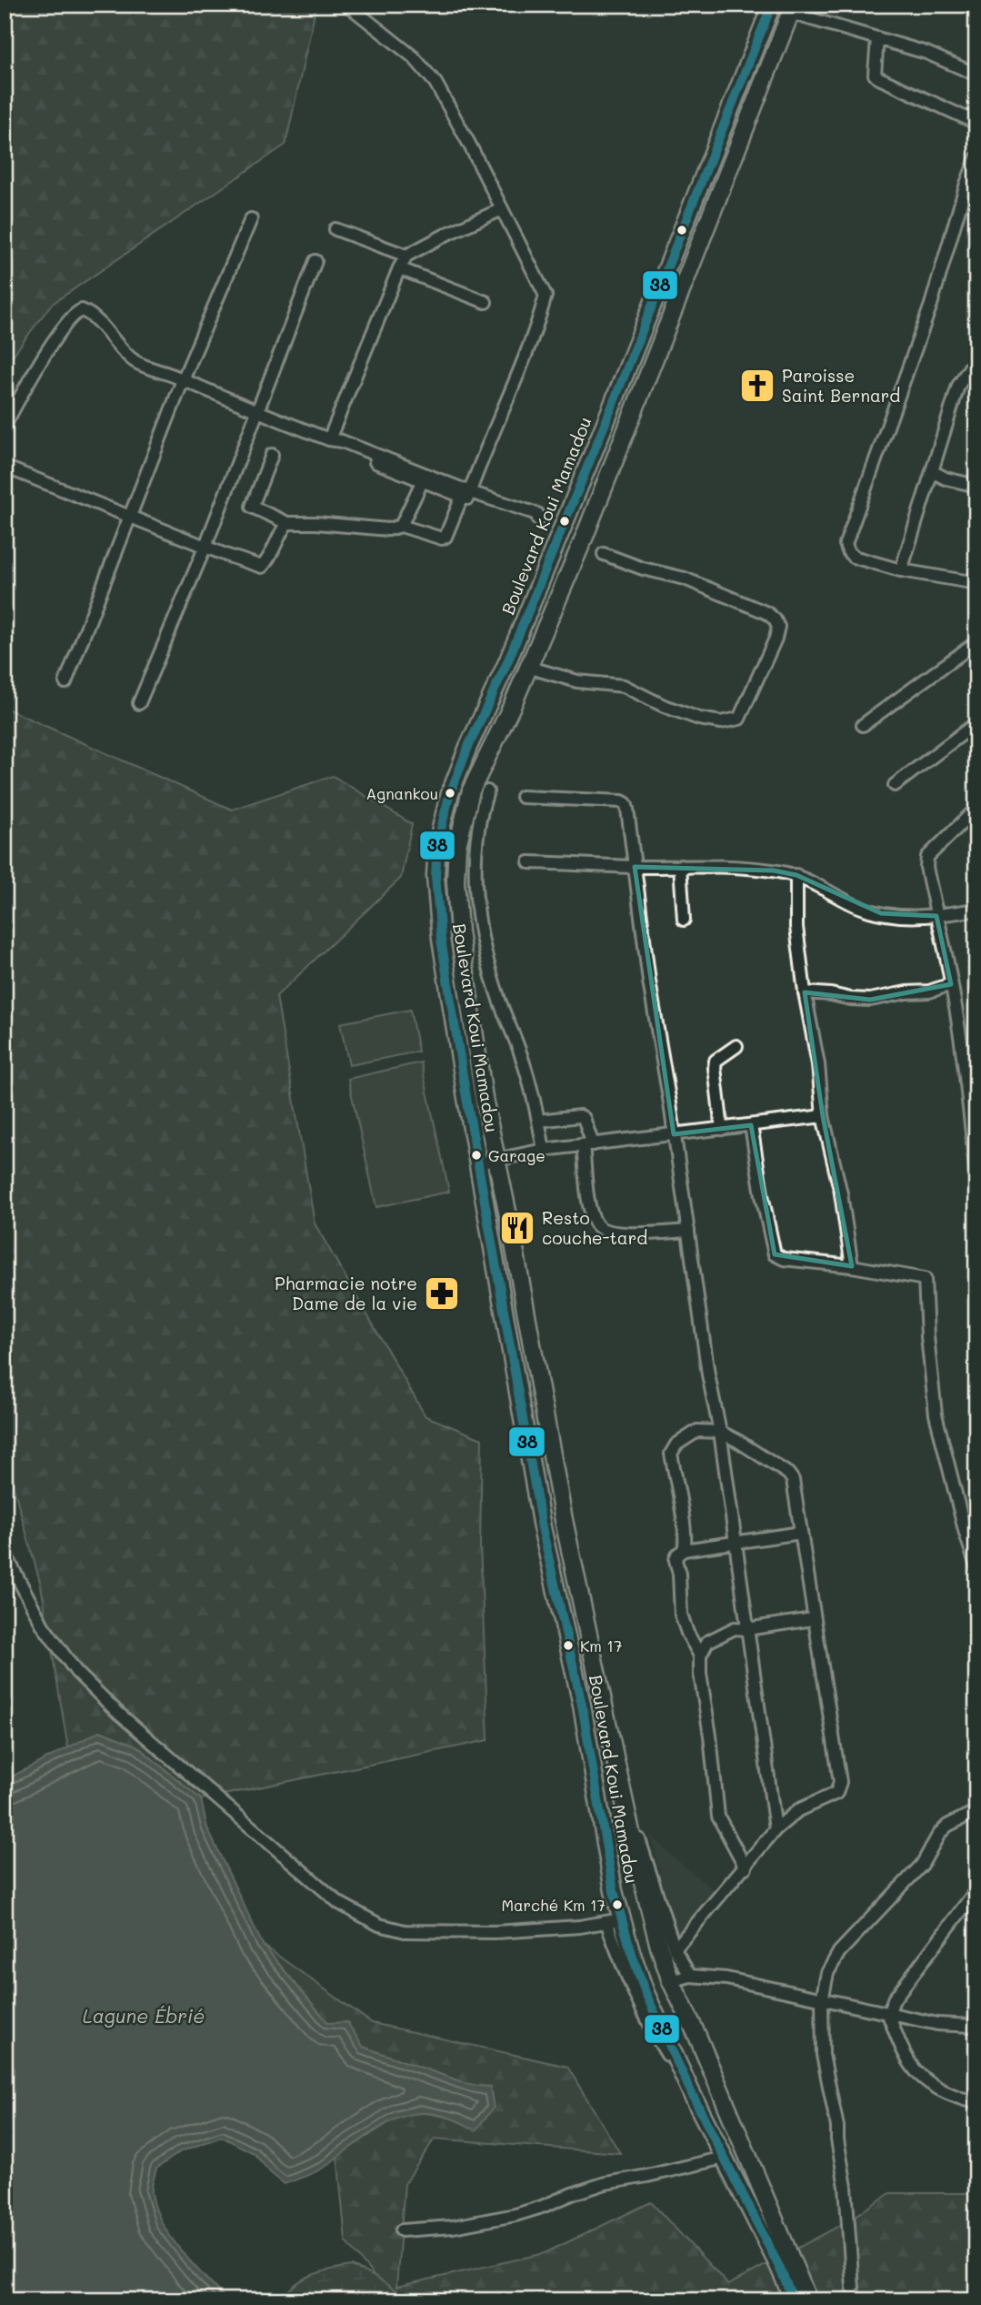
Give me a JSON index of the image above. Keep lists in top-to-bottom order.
{
  "streets": {
    "main road": ["Boulevard Koui Mamadou"]
  },
  "water": ["Lagune Ébrié"],
  "places": {
    "church": ["Paroisse Saint Bernard"],
    "other": [
      "Agnankou",
      "Garage",
      "Km 17",
      "Marché Km 17"
    ],
    "restaurant": ["Resto couche-tard"],
    "pharmacy": ["Pharmacie notre Dame de la vie"]
  },
  "lines": ["transit line 38"]
}
